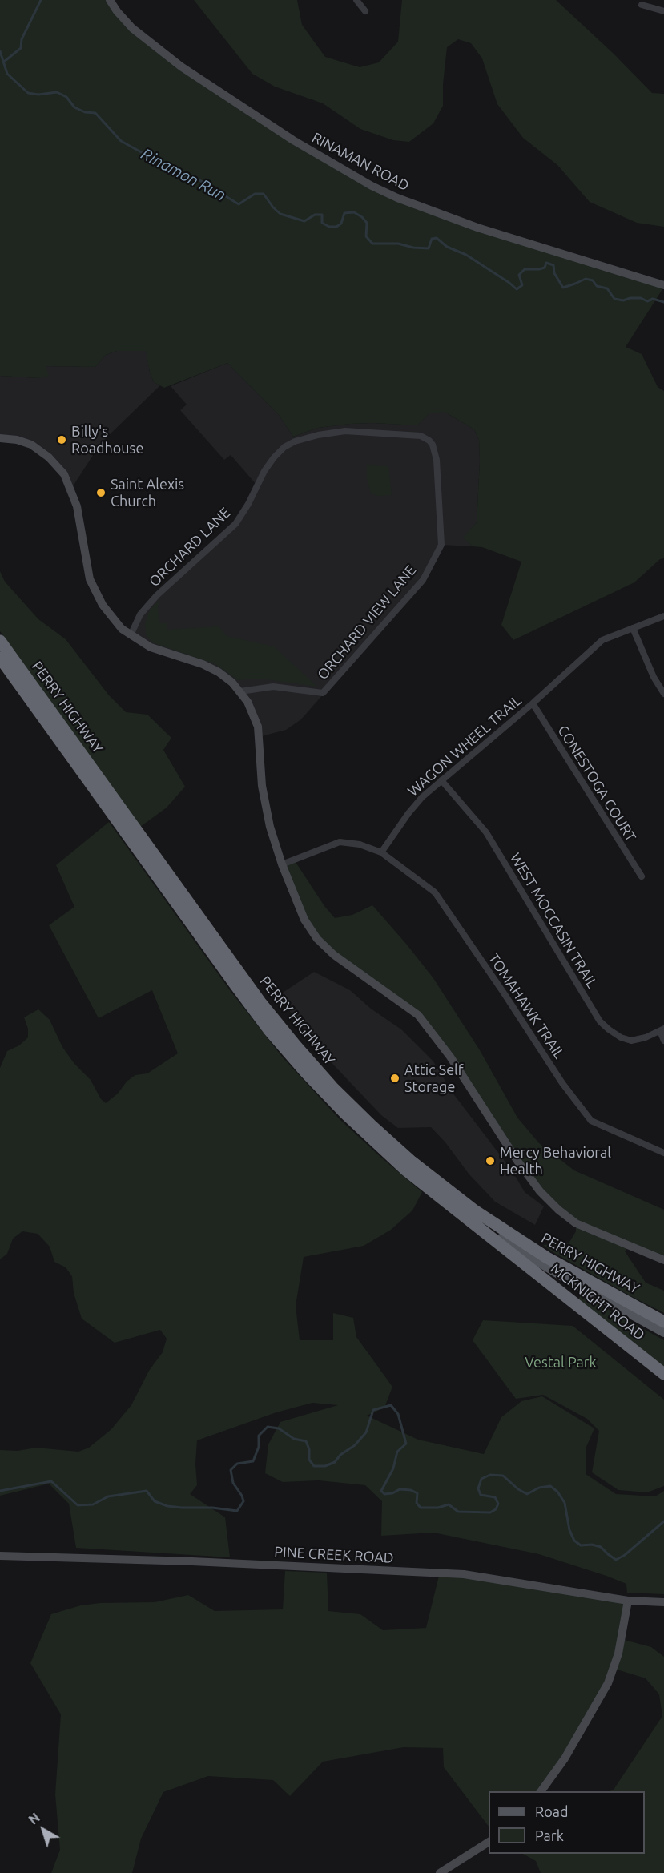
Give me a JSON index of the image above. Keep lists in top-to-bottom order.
{
  "streets": {
    "highway": ["PERRY HIGHWAY", "MCKNIGHT ROAD"],
    "street": [
      "RINAMAN ROAD",
      "ORCHARD LANE",
      "ORCHARD VIEW LANE",
      "WAGON WHEEL TRAIL",
      "CONESTOGA COURT",
      "WEST MOCCASIN TRAIL",
      "TOMAHAWK TRAIL",
      "PINE CREEK ROAD"
    ]
  },
  "crossings": [
    ["ORCHARD LANE", "ORCHARD VIEW LANE"],
    ["PERRY HIGHWAY", "MCKNIGHT ROAD"],
    ["WAGON WHEEL TRAIL", "CONESTOGA COURT"],
    ["WAGON WHEEL TRAIL", "WEST MOCCASIN TRAIL"],
    ["WAGON WHEEL TRAIL", "TOMAHAWK TRAIL"]
  ],
  "water": ["Rinamon Run"],
  "parks": ["Vestal Park"],
  "places": [
    "Billy's Roadhouse",
    "Saint Alexis Church",
    "Attic Self Storage",
    "Mercy Behavioral Health"
  ],
  "legend": ["Road", "Park"],
  "north": "top left"
}
